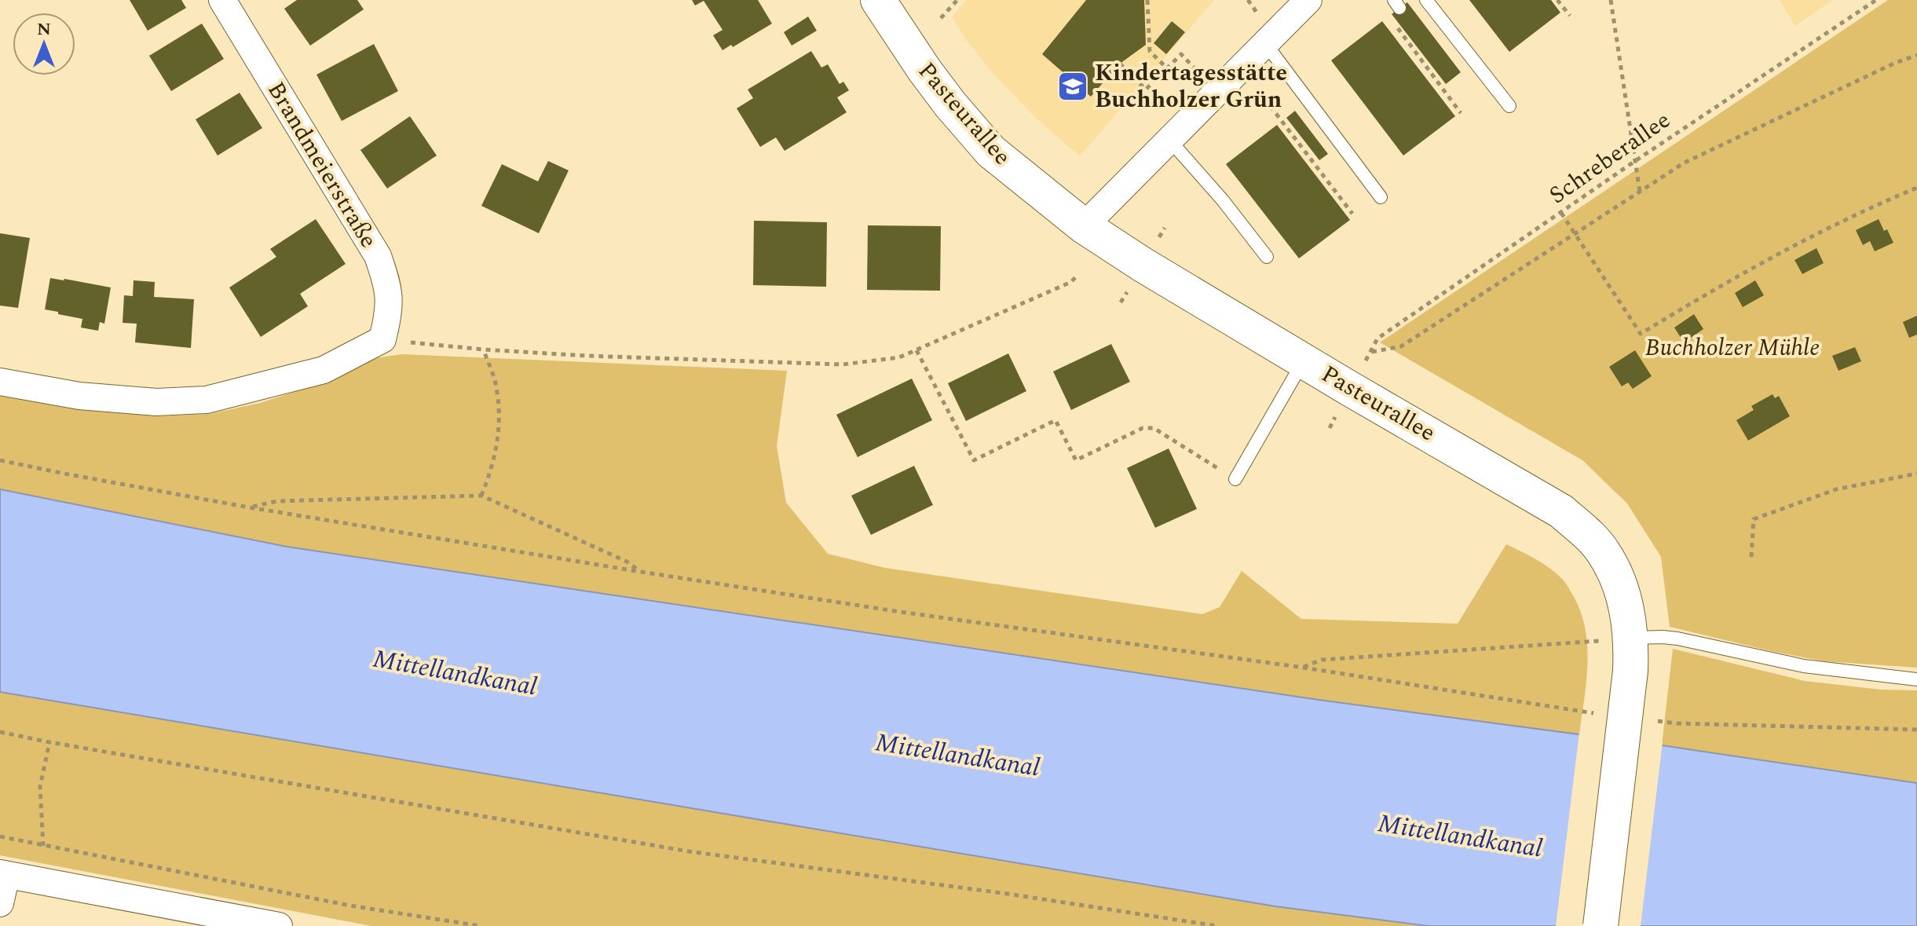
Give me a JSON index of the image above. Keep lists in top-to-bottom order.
{
  "streets": {
    "street": ["Pasteurallee", "Brandmeierstraße"],
    "path": ["Schreberallee"]
  },
  "water": ["Mittellandkanal"],
  "parks": ["Buchholzer Mühle"],
  "places": {
    "school or university": ["Kindertagesstätte Buchholzer Grün"]
  },
  "north": "top"
}
